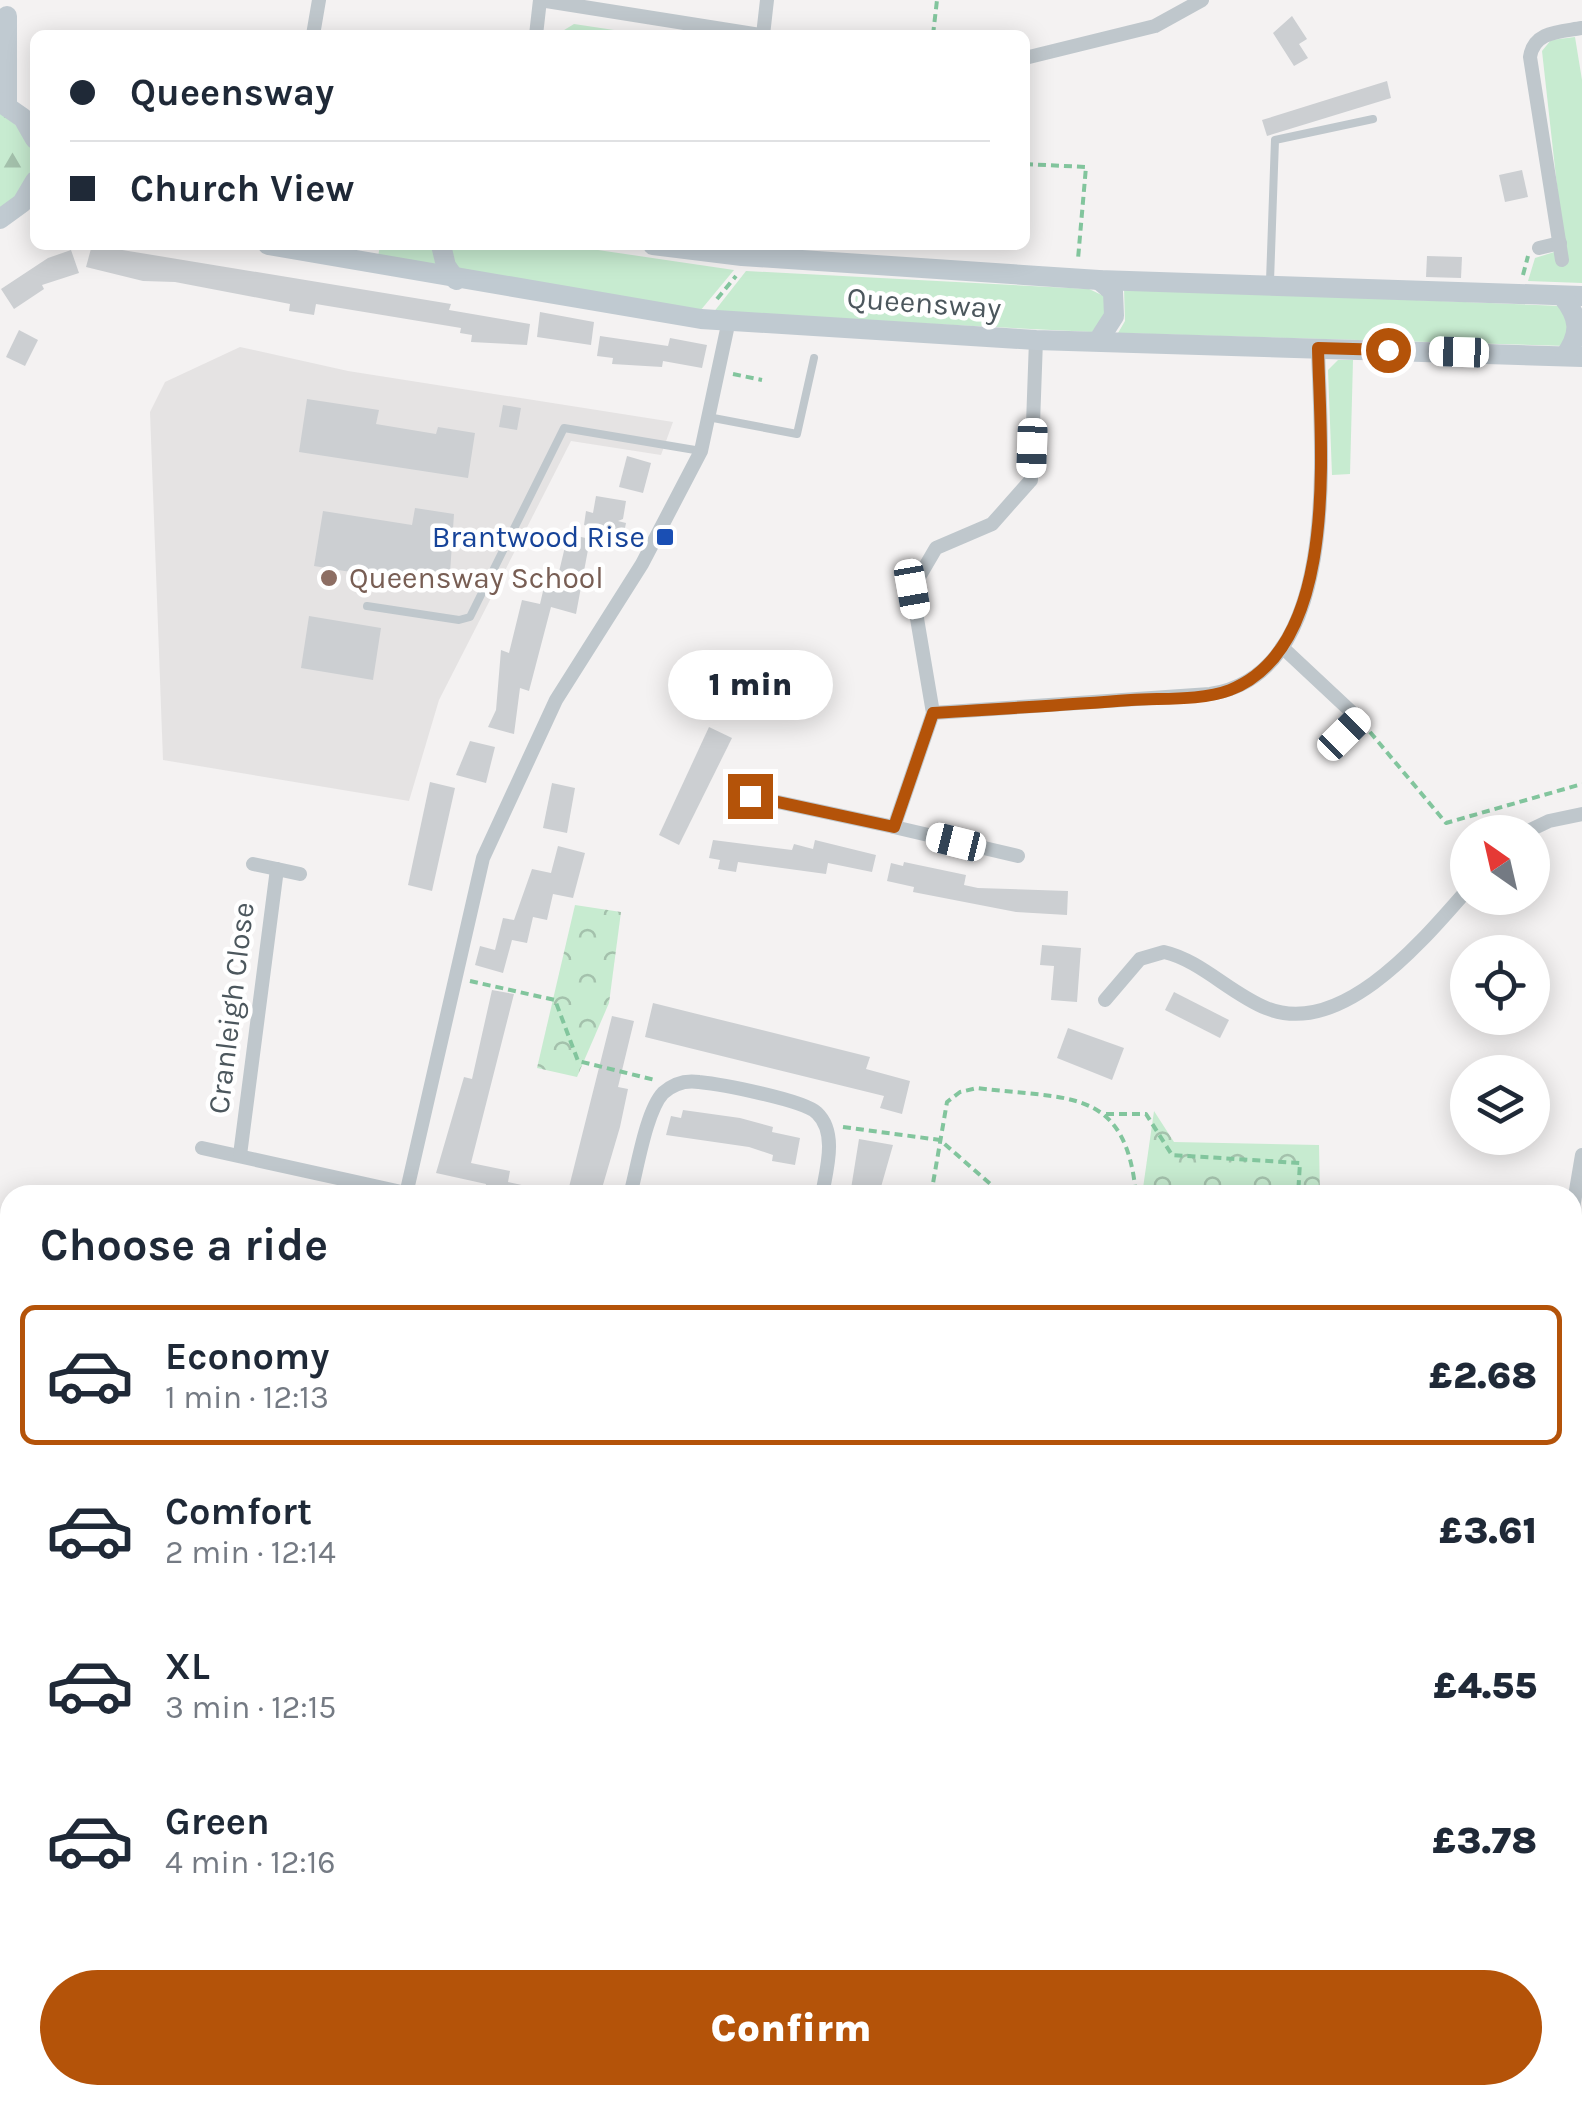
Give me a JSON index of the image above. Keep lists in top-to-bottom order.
{
  "streets": {
    "street": ["Queensway", "Cranleigh Close"]
  },
  "places": {
    "transit": ["Brantwood Rise"],
    "other": ["Queensway School"]
  },
  "north": "top left",
  "page": {
    "banner": ["Queensway", "Church View"],
    "bubble": "1 min",
    "heading": "Choose a ride",
    "list": [
      {
        "name": "Economy",
        "note": "1 min · 12:13",
        "value": "£2.68"
      },
      {
        "name": "Comfort",
        "note": "2 min · 12:14",
        "value": "£3.61"
      },
      {
        "name": "XL",
        "note": "3 min · 12:15",
        "value": "£4.55"
      },
      {
        "name": "Green",
        "note": "4 min · 12:16",
        "value": "£3.78"
      }
    ],
    "buttons": "Confirm"
  }
}
